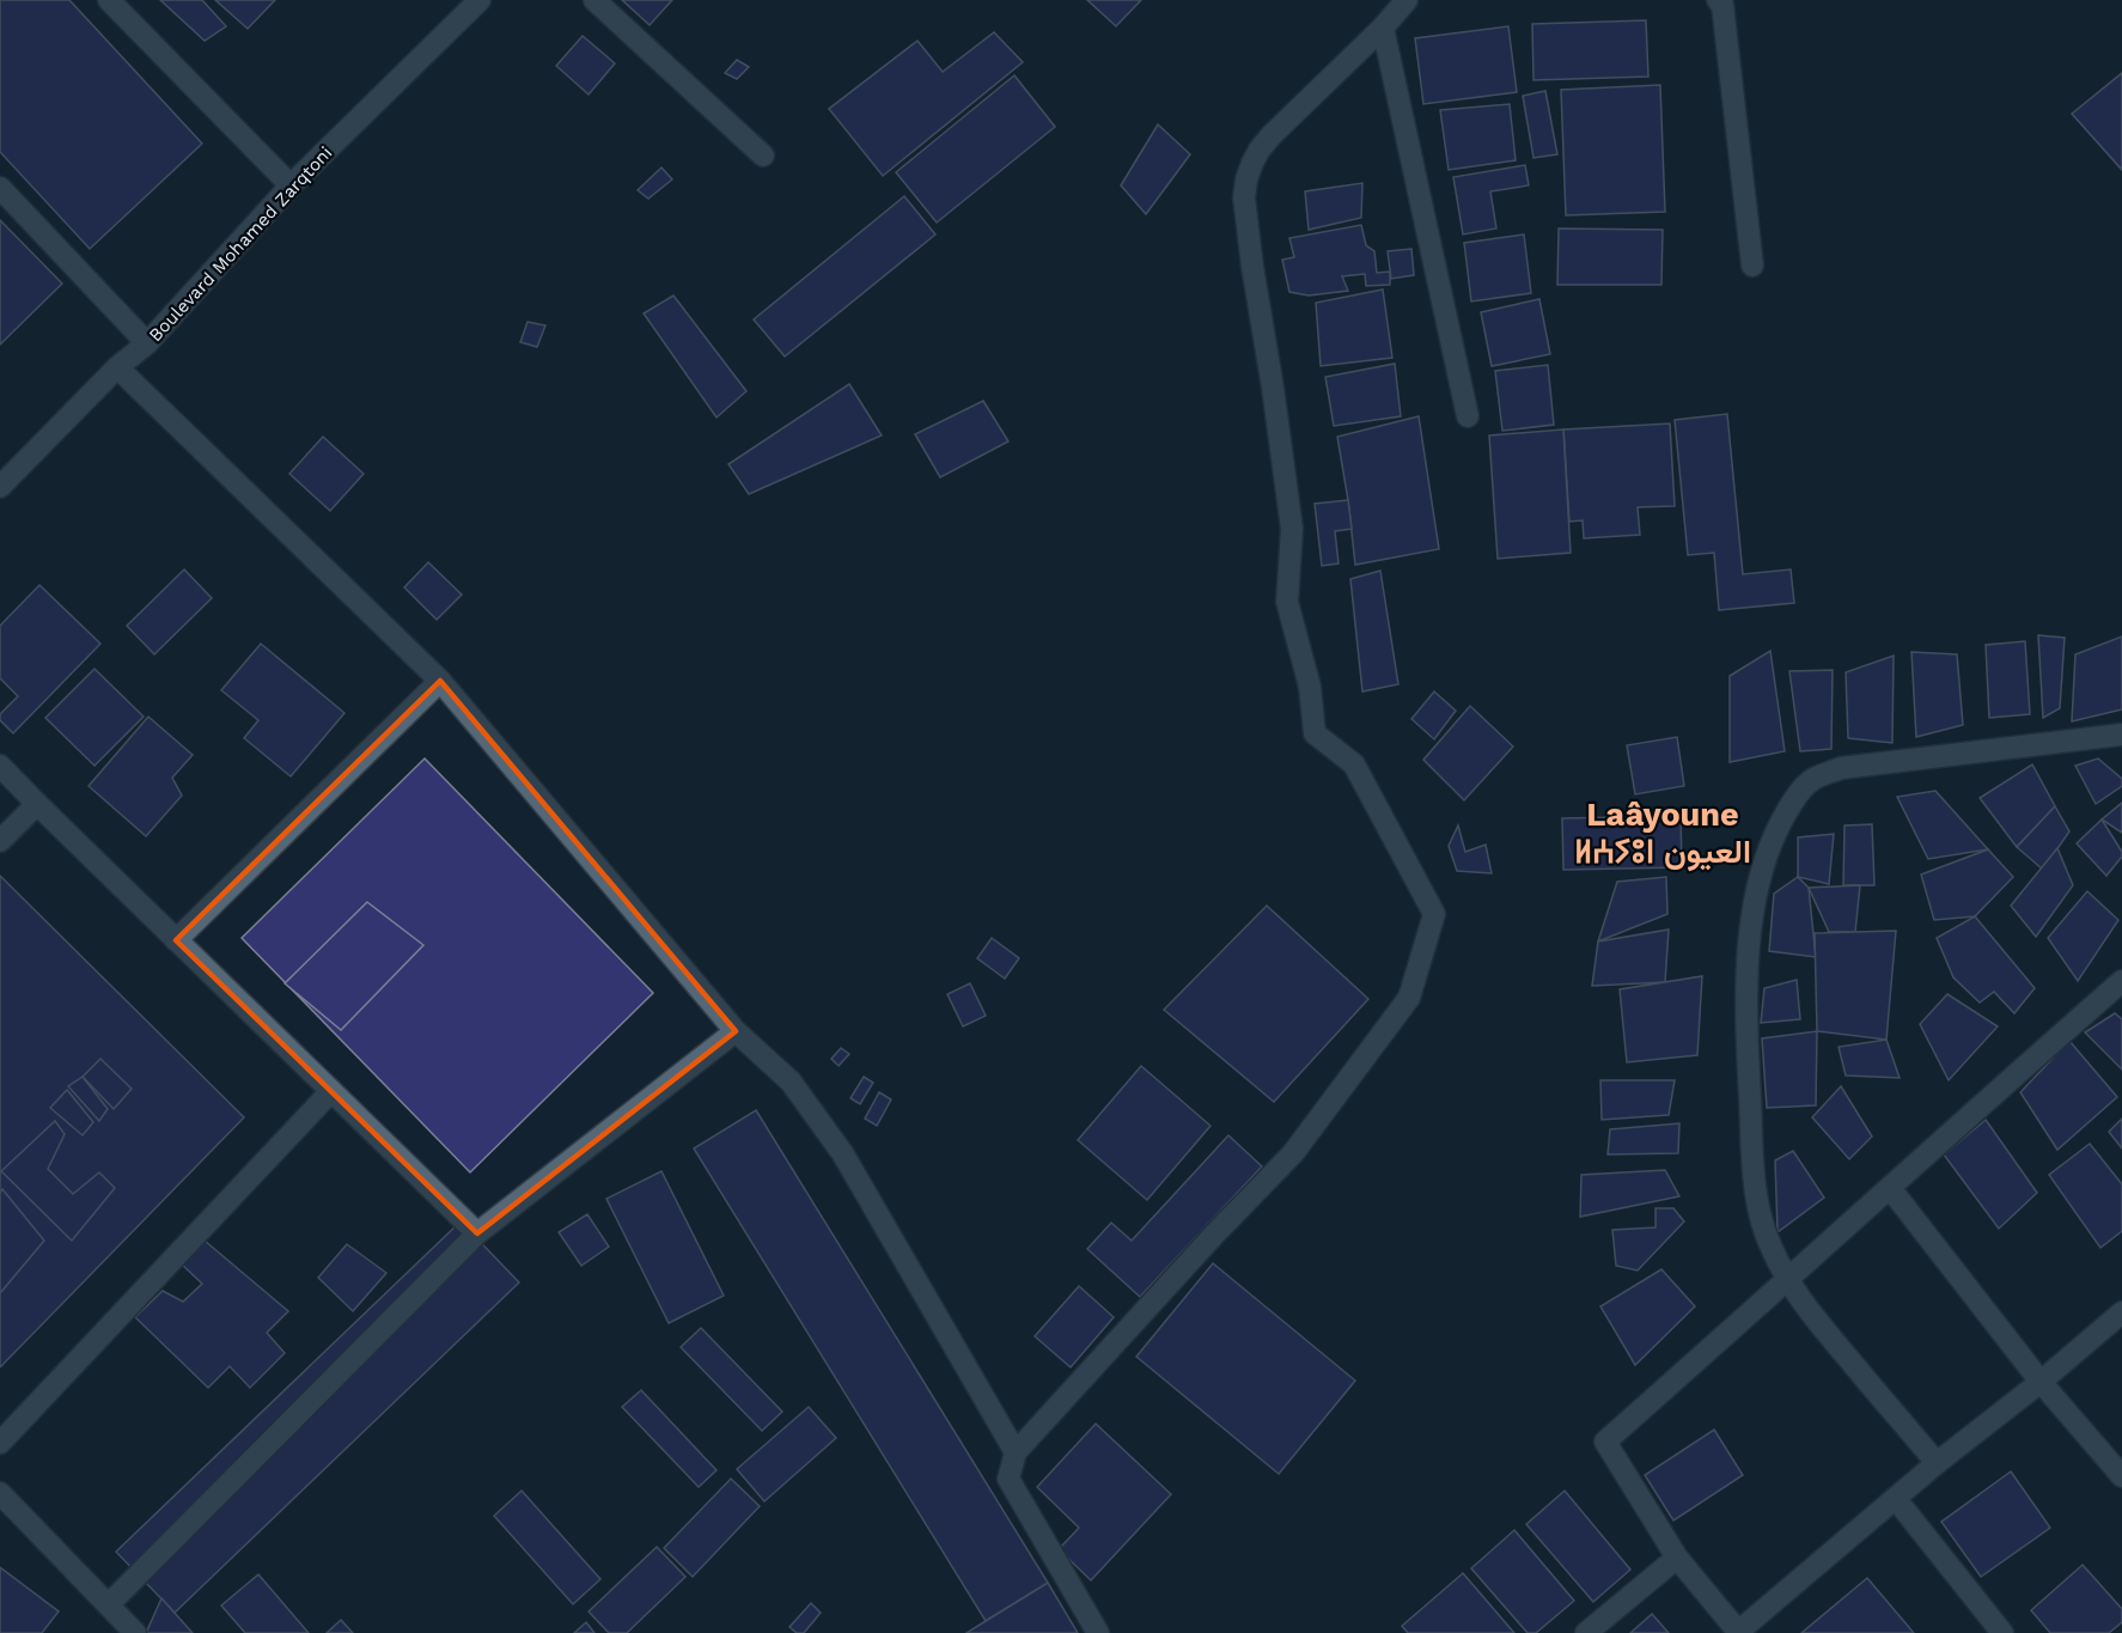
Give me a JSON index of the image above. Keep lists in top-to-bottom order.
{
  "streets": {
    "street": ["Boulevard Mohamed Zarqtoni"]
  },
  "districts": ["Laâyoune ⵍⵄⵢⵓⵏ العيون"]
}
